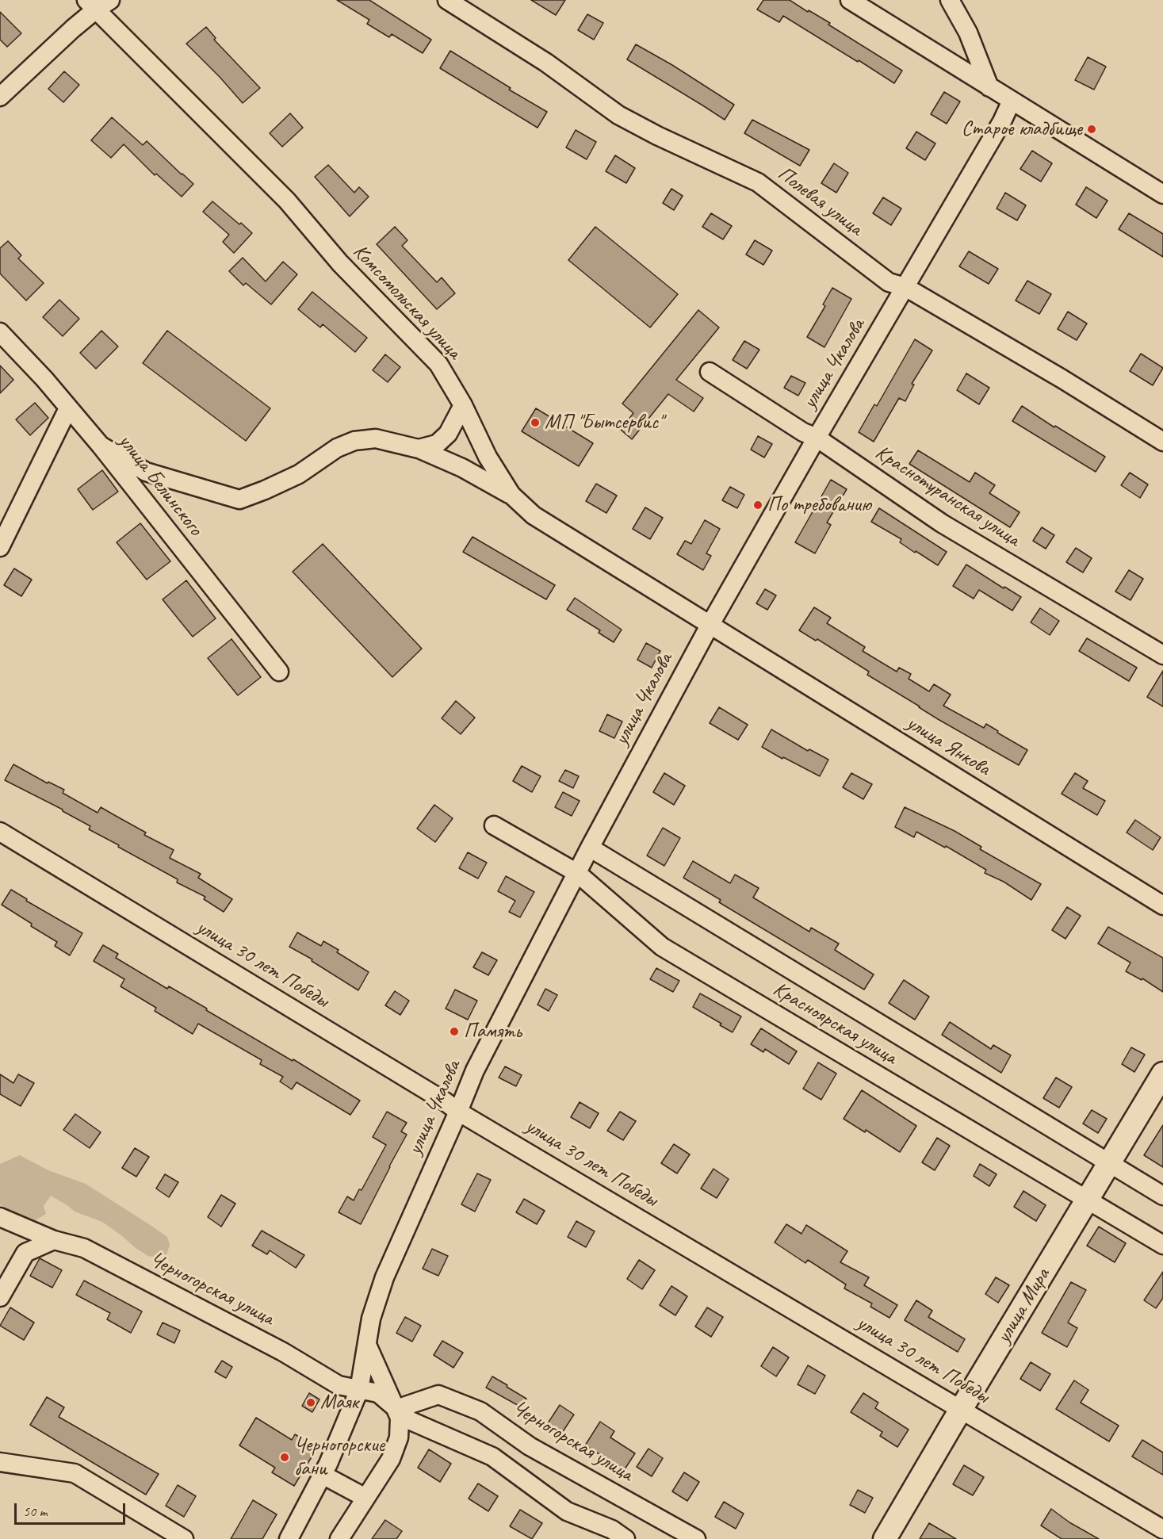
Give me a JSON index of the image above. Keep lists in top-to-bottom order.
{
  "streets": {
    "main road": ["улица Мира"],
    "street": [
      "Полевая улица",
      "Комсомольская улица",
      "улица Чкалова",
      "улица Белинского",
      "Краснотуранская улица",
      "улица Янкова",
      "улица 30 лет Победы",
      "Красноярская улица",
      "Черногорская улица"
    ]
  },
  "crossings": [
    ["Полевая улица", "улица Чкалова"],
    ["Комсомольская улица", "улица Чкалова"],
    ["Комсомольская улица", "улица Янкова"],
    ["улица Чкалова", "Краснотуранская улица"],
    ["улица Чкалова", "улица Янкова"],
    ["улица Чкалова", "улица 30 лет Победы"],
    ["улица Чкалова", "Красноярская улица"],
    ["улица Чкалова", "Черногорская улица"],
    ["улица 30 лет Победы", "улица Мира"],
    ["Красноярская улица", "улица Мира"]
  ],
  "places": [
    "Старое кладбище",
    "МП \"Бытсервис\"",
    "По требованию",
    "Память",
    "Маяк",
    "Черногорские бани"
  ],
  "scale_bar": "50 m"
}
